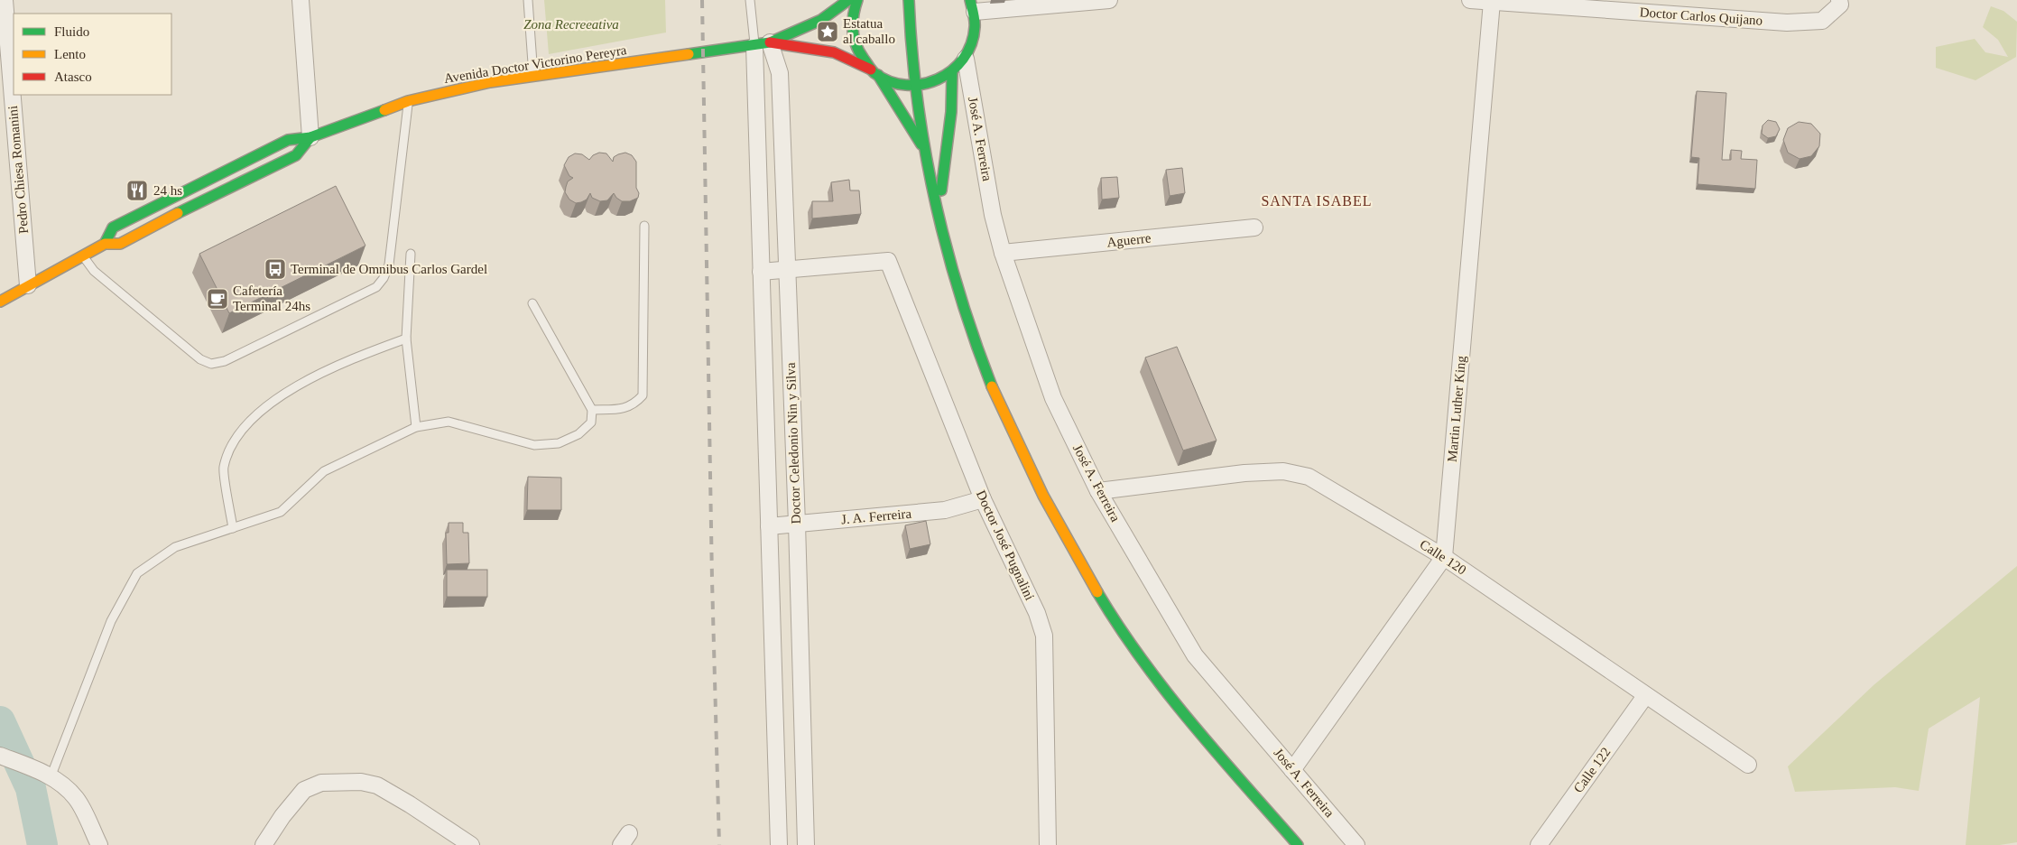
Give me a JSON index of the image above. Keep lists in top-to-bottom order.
{
  "streets": {
    "main road": ["Avenida Doctor Victorino Pereyra"],
    "street": [
      "Doctor Carlos Quijano",
      "José A. Ferreira",
      "Pedro Chiesa Romanini",
      "Aguerre",
      "Martin Luther King",
      "Doctor Celedonio Nin y Silva",
      "J. A. Ferreira",
      "Doctor José Pugnalini",
      "Calle 120",
      "Calle 122"
    ]
  },
  "crossings": [
    ["Doctor Carlos Quijano", "Martin Luther King"],
    ["Avenida Doctor Victorino Pereyra", "Pedro Chiesa Romanini"],
    ["Avenida Doctor Victorino Pereyra", "Doctor Celedonio Nin y Silva"],
    ["José A. Ferreira", "Aguerre"],
    ["José A. Ferreira", "Calle 120"],
    ["Martin Luther King", "Calle 120"],
    ["Doctor Celedonio Nin y Silva", "J. A. Ferreira"],
    ["Doctor Celedonio Nin y Silva", "Doctor José Pugnalini"],
    ["J. A. Ferreira", "Doctor José Pugnalini"],
    ["Calle 120", "Calle 122"]
  ],
  "districts": ["SANTA ISABEL"],
  "parks": ["Zona Recreeativa"],
  "places": {
    "place": ["Estatua al caballo"],
    "restaurant": ["24 hs"],
    "bus stop": ["Terminal de Omnibus Carlos Gardel"],
    "cafe": ["Cafetería Terminal 24hs"]
  },
  "legend": ["Fluido", "Lento", "Atasco"]
}
